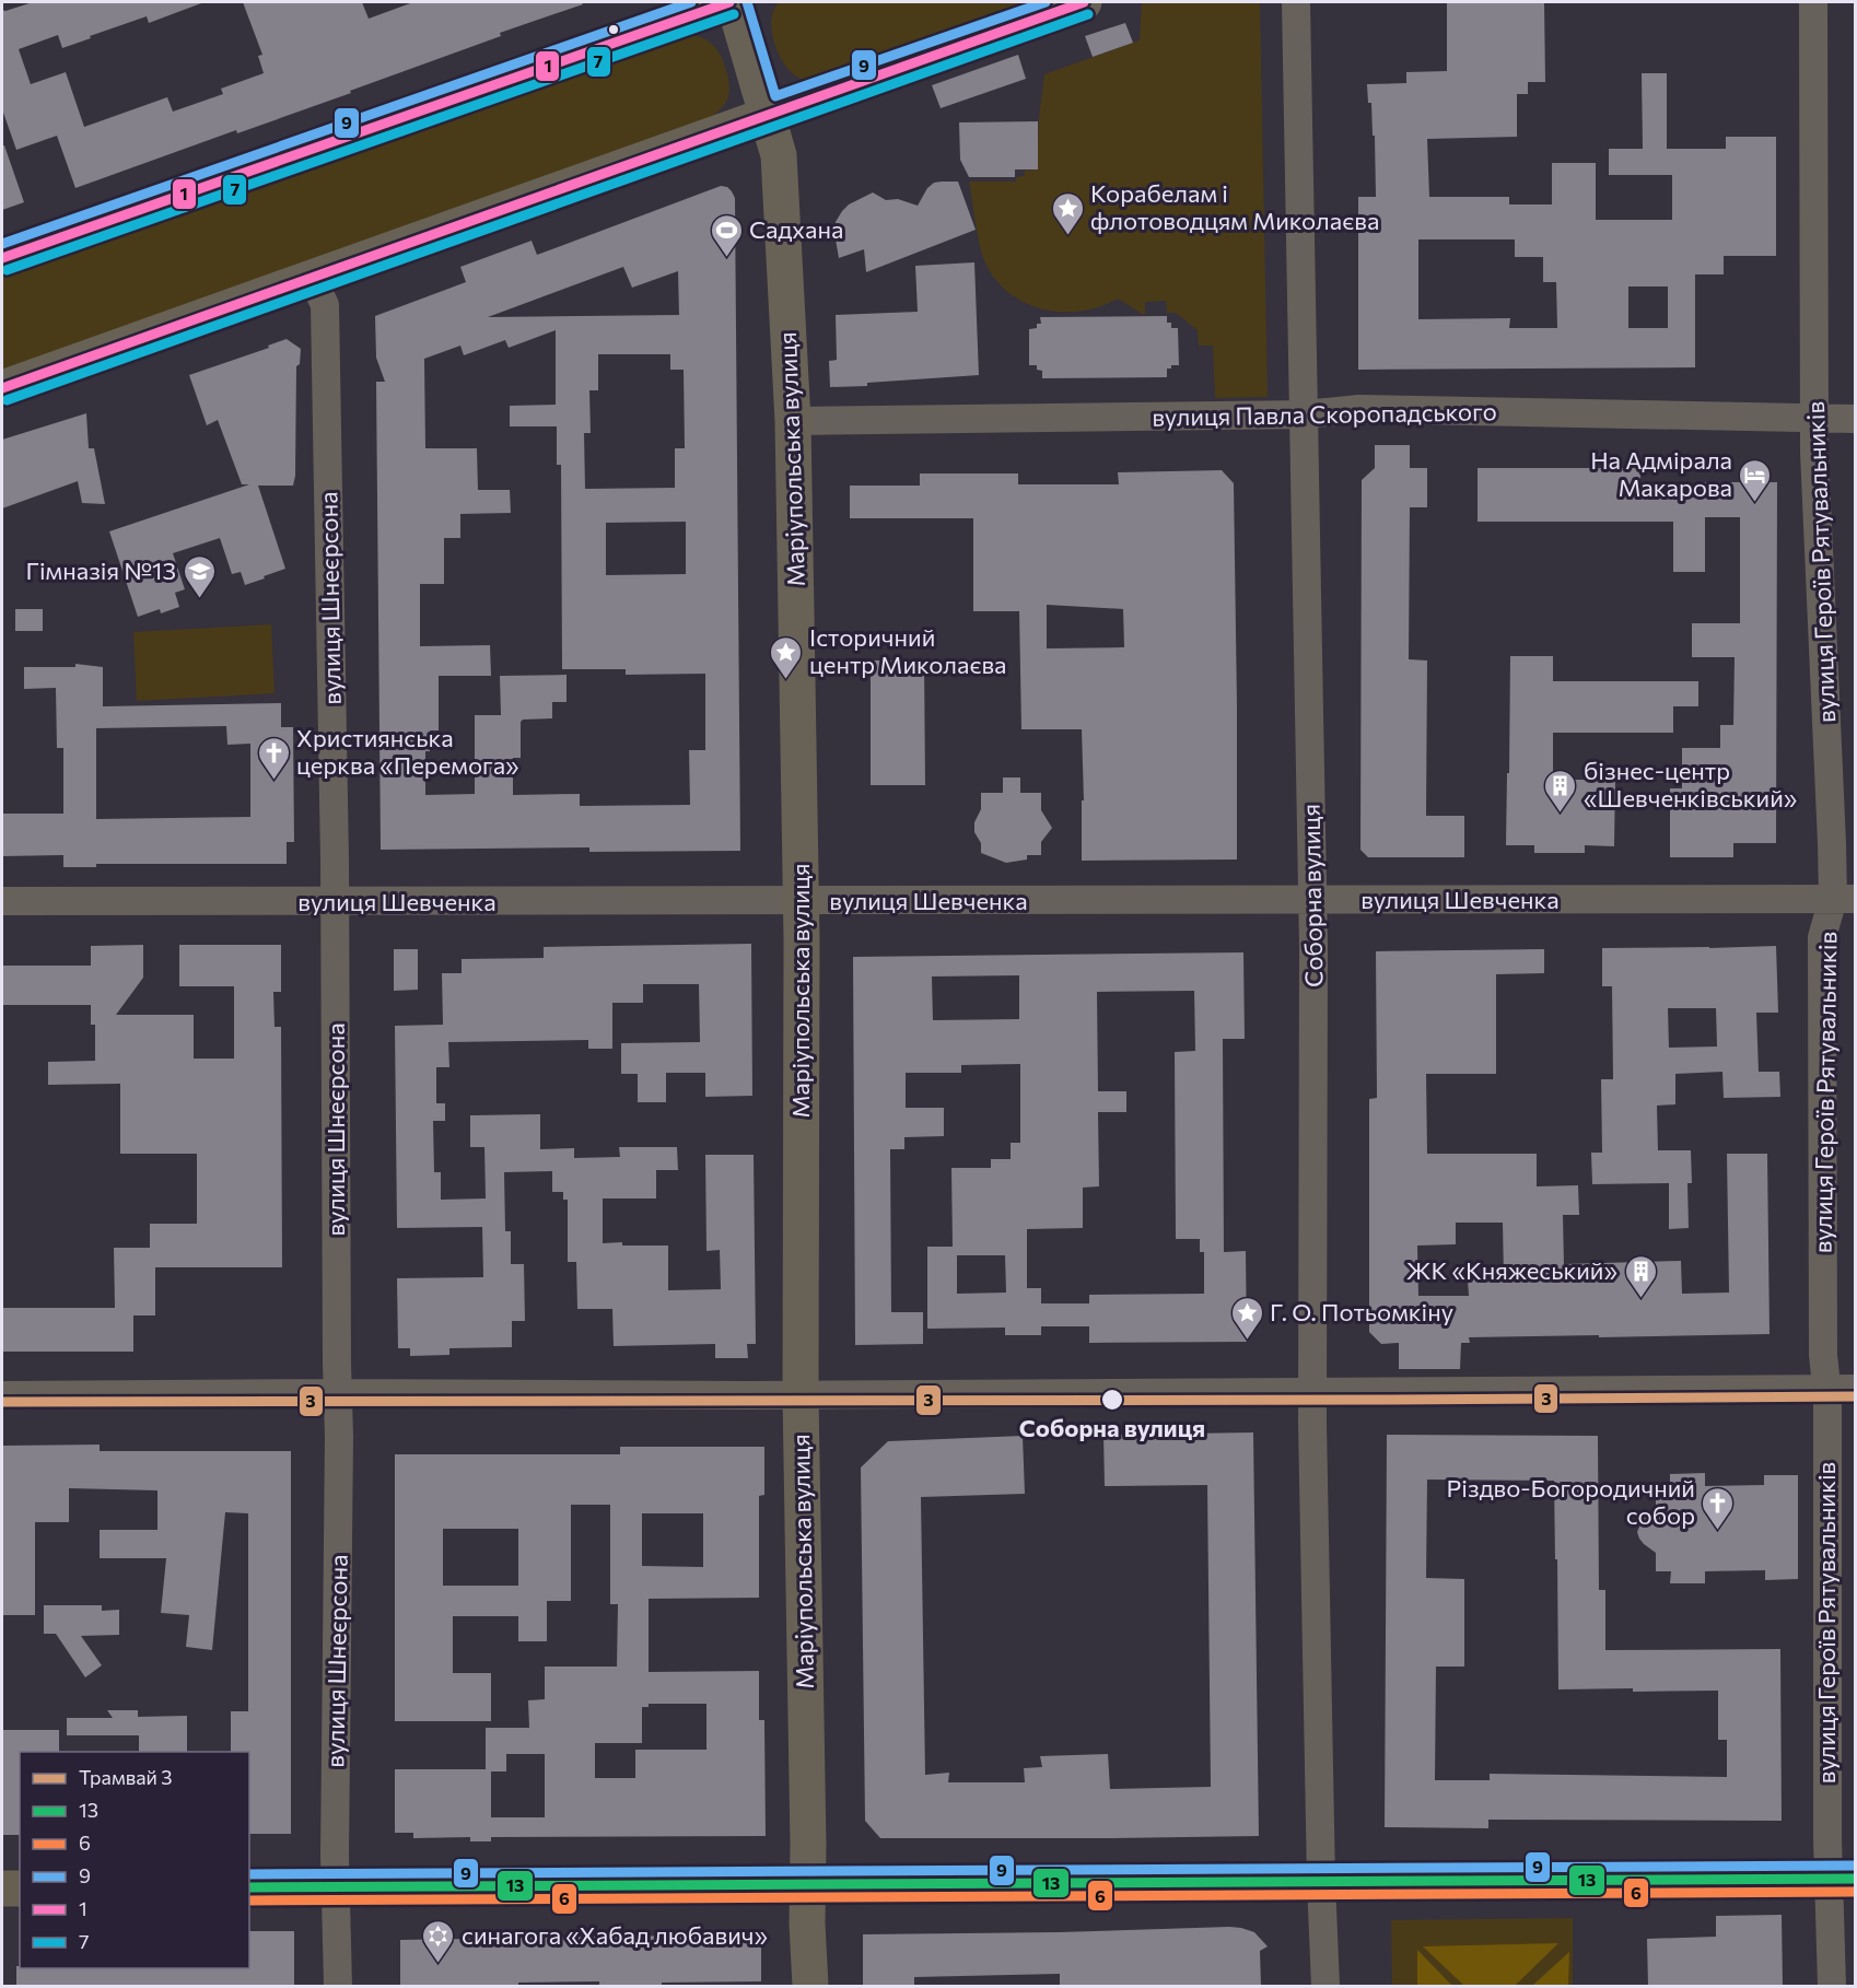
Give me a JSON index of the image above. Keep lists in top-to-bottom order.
{
  "streets": {
    "street": [
      "вулиця Павла Скоропадського",
      "Маріупольська вулиця",
      "вулиця Героїв Рятувальників",
      "вулиця Шнеєрсона",
      "Соборна вулиця",
      "вулиця Шевченка"
    ]
  },
  "crossings": [
    ["вулиця Павла Скоропадського", "Маріупольська вулиця"],
    ["вулиця Павла Скоропадського", "вулиця Героїв Рятувальників"],
    ["вулиця Павла Скоропадського", "Соборна вулиця"],
    ["Маріупольська вулиця", "вулиця Шевченка"],
    ["вулиця Героїв Рятувальників", "вулиця Шевченка"],
    ["вулиця Шнеєрсона", "вулиця Шевченка"],
    ["Соборна вулиця", "вулиця Шевченка"]
  ],
  "places": {
    "place": ["Корабелам і флотоводцям Миколаєва", "Історичний центр Миколаєва", "Г. О. Потьомкіну"],
    "sports": ["Садхана"],
    "hotel": ["На Адмірала Макарова"],
    "school or university": ["Гімназія №13"],
    "church": ["Християнська церква «Перемога»", "Різдво-Богородичний собор"],
    "building": ["бізнес-центр «Шевченківський»", "ЖК «Княжеський»"],
    "other": ["Соборна вулиця"],
    "synagogue": ["синагога «Хабад любавич»"]
  },
  "lines": [
    "transit line 9",
    "transit line 1",
    "transit line 7",
    "tram line 3",
    "transit line 13",
    "transit line 6"
  ],
  "legend": [
    "Трамвай 3",
    "13",
    "6",
    "9",
    "1",
    "7"
  ]
}
